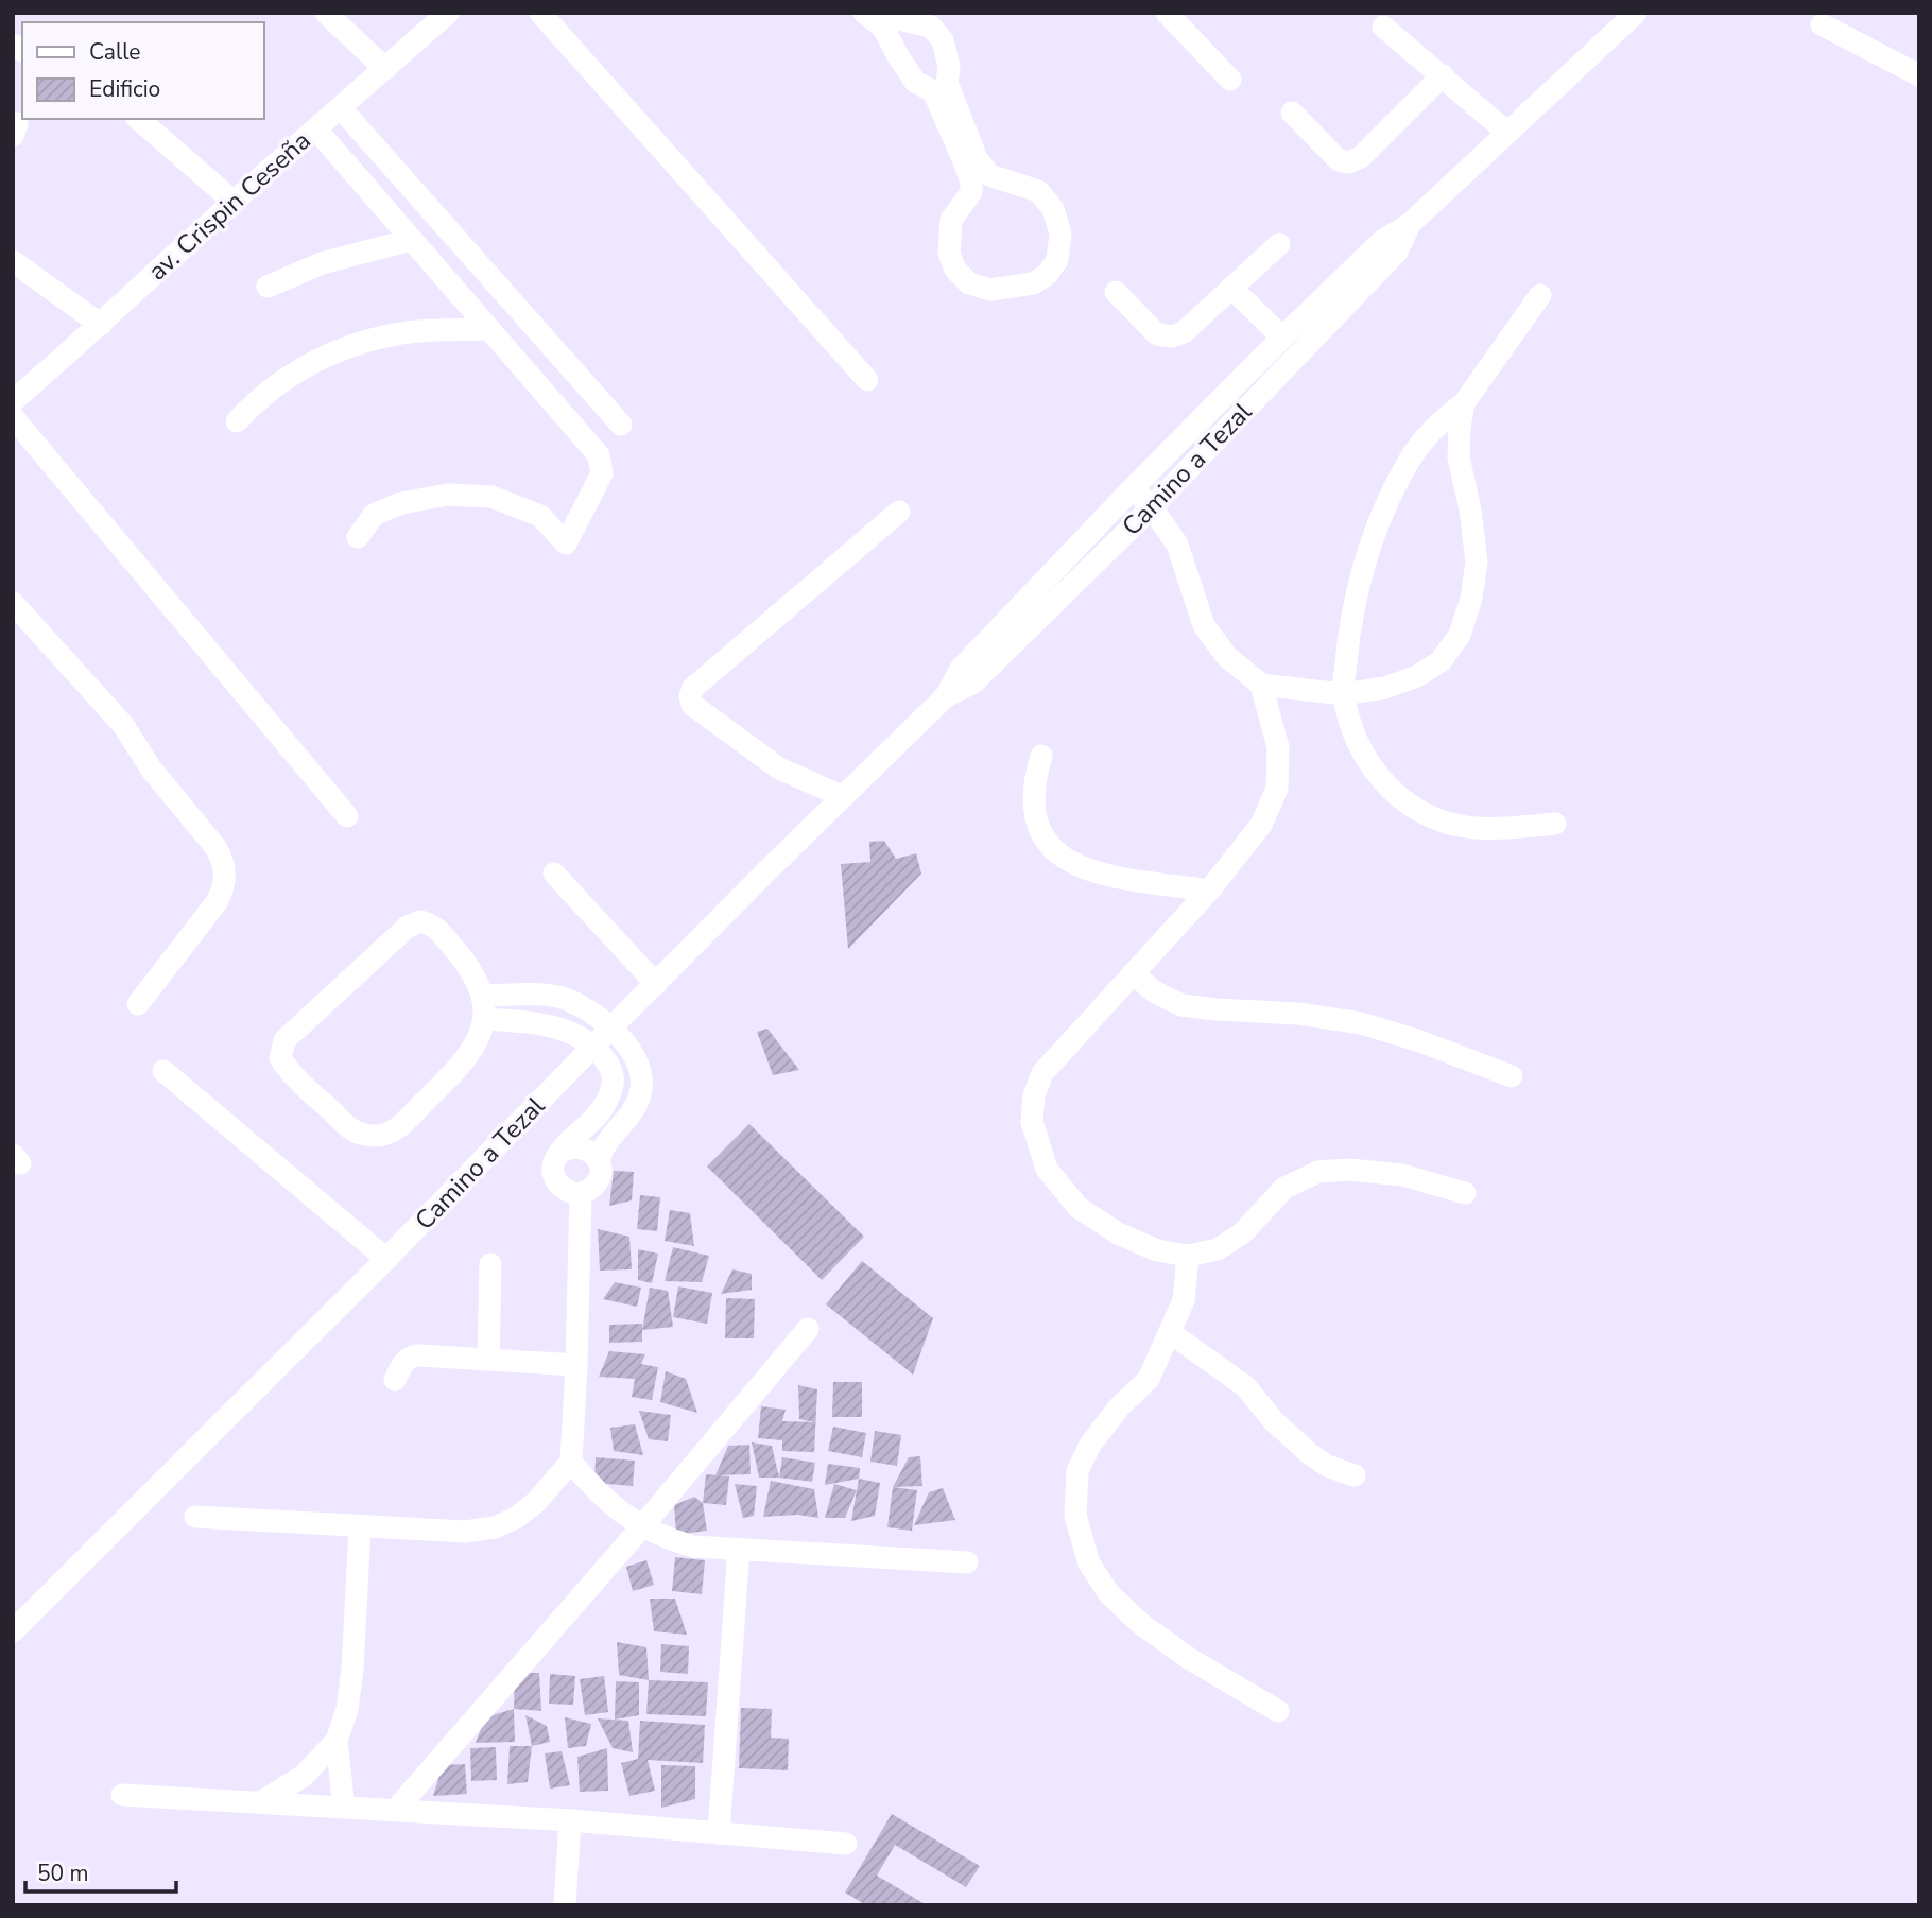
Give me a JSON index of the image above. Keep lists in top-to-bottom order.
{
  "streets": {
    "street": ["av. Crispin Ceseña", "Camino a Tezal"]
  },
  "legend": ["Calle", "Edificio"],
  "scale_bar": "50 m"
}
